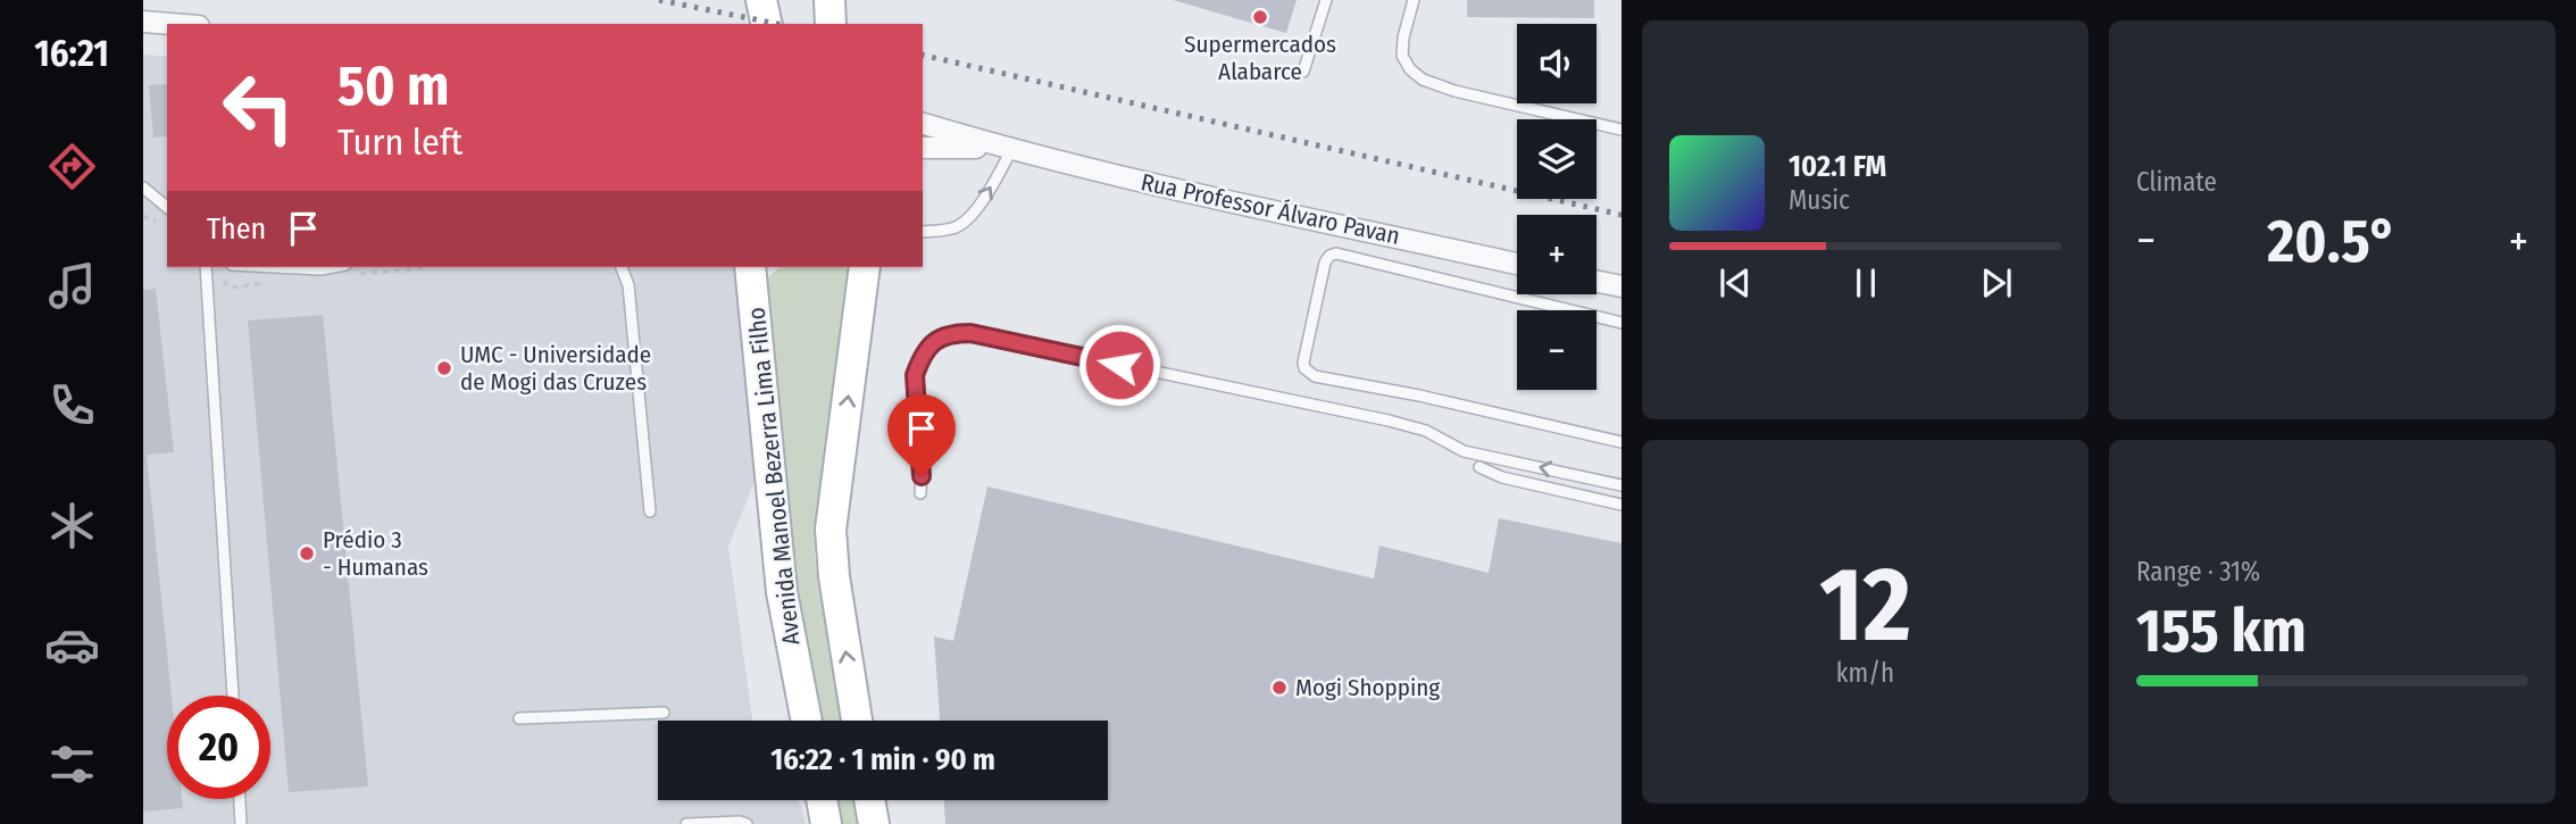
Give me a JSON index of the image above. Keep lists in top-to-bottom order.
{
  "streets": {
    "main road": ["Avenida Manoel Bezerra Lima Filho"],
    "street": ["Rua Professor Álvaro Pavan"]
  },
  "places": [
    "Supermercados Alabarce",
    "UMC - Universidade de Mogi das Cruzes",
    "Prédio 3 - Humanas",
    "Mogi Shopping"
  ],
  "page": {
    "tabs": "16:21",
    "tile": [
      "Climate",
      ["12", "km/h"],
      ["Range · 31%", "155 km"]
    ],
    "map_buttons": ["+", "−"],
    "turn": ["50 m", "Turn left"],
    "song": ["102.1 FM", "Music"],
    "then": "Then",
    "heat": ["−", "20.5°", "+"],
    "limit": "20",
    "trip": "16:22 · 1 min · 90 m"
  }
}
